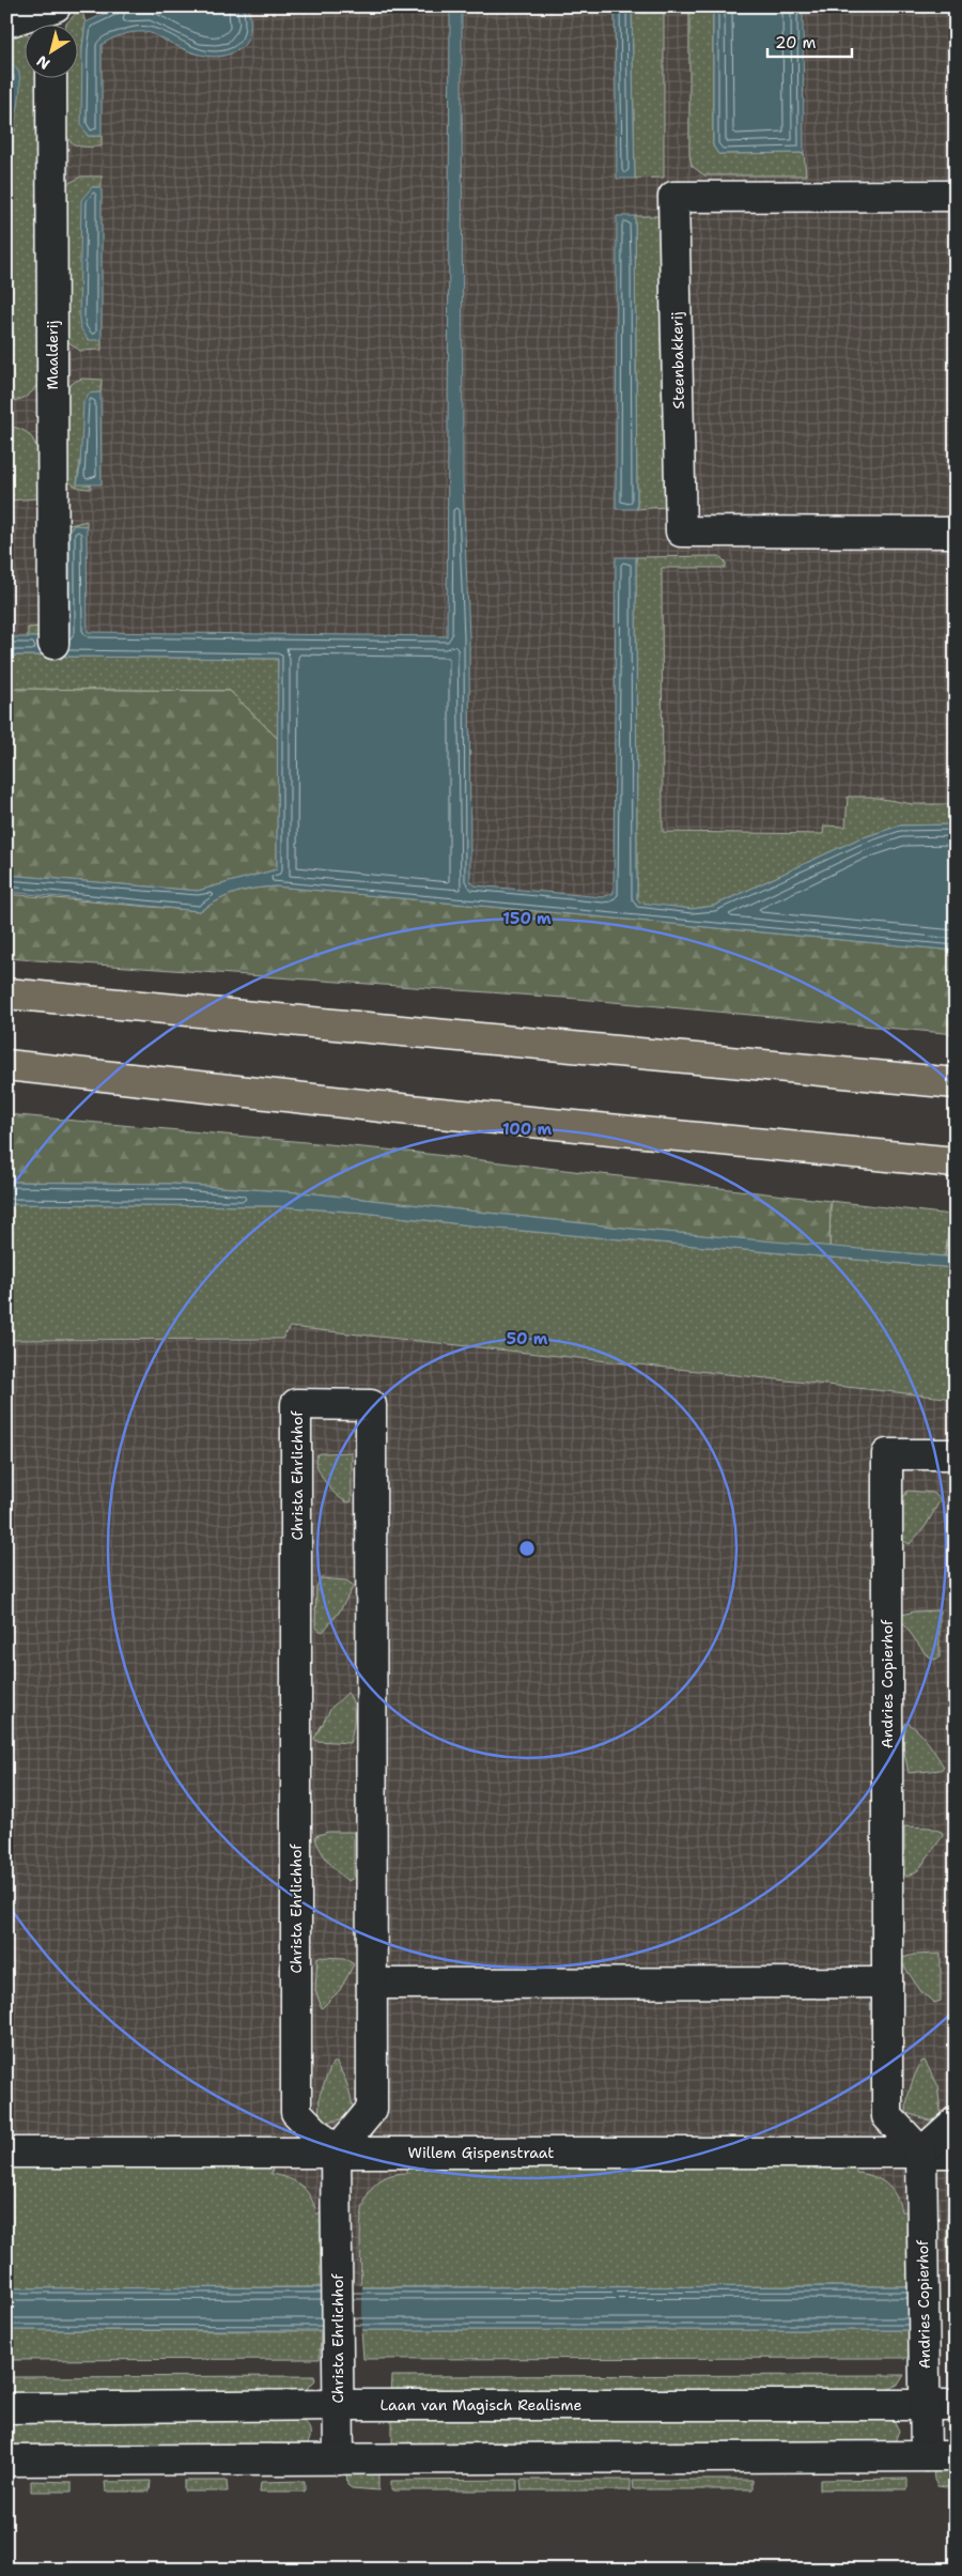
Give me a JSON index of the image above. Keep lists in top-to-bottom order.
{
  "streets": {
    "street": [
      "Maalderij",
      "Steenbakkerij",
      "Christa Ehrlichhof",
      "Andries Copierhof",
      "Willem Gispenstraat",
      "Laan van Magisch Realisme"
    ]
  },
  "crossings": [
    ["Christa Ehrlichhof", "Willem Gispenstraat"],
    ["Christa Ehrlichhof", "Laan van Magisch Realisme"],
    ["Andries Copierhof", "Willem Gispenstraat"],
    ["Andries Copierhof", "Laan van Magisch Realisme"]
  ],
  "scale_bar": "20 m",
  "north": "bottom left",
  "rings": ["150 m", "100 m", "50 m"]
}
